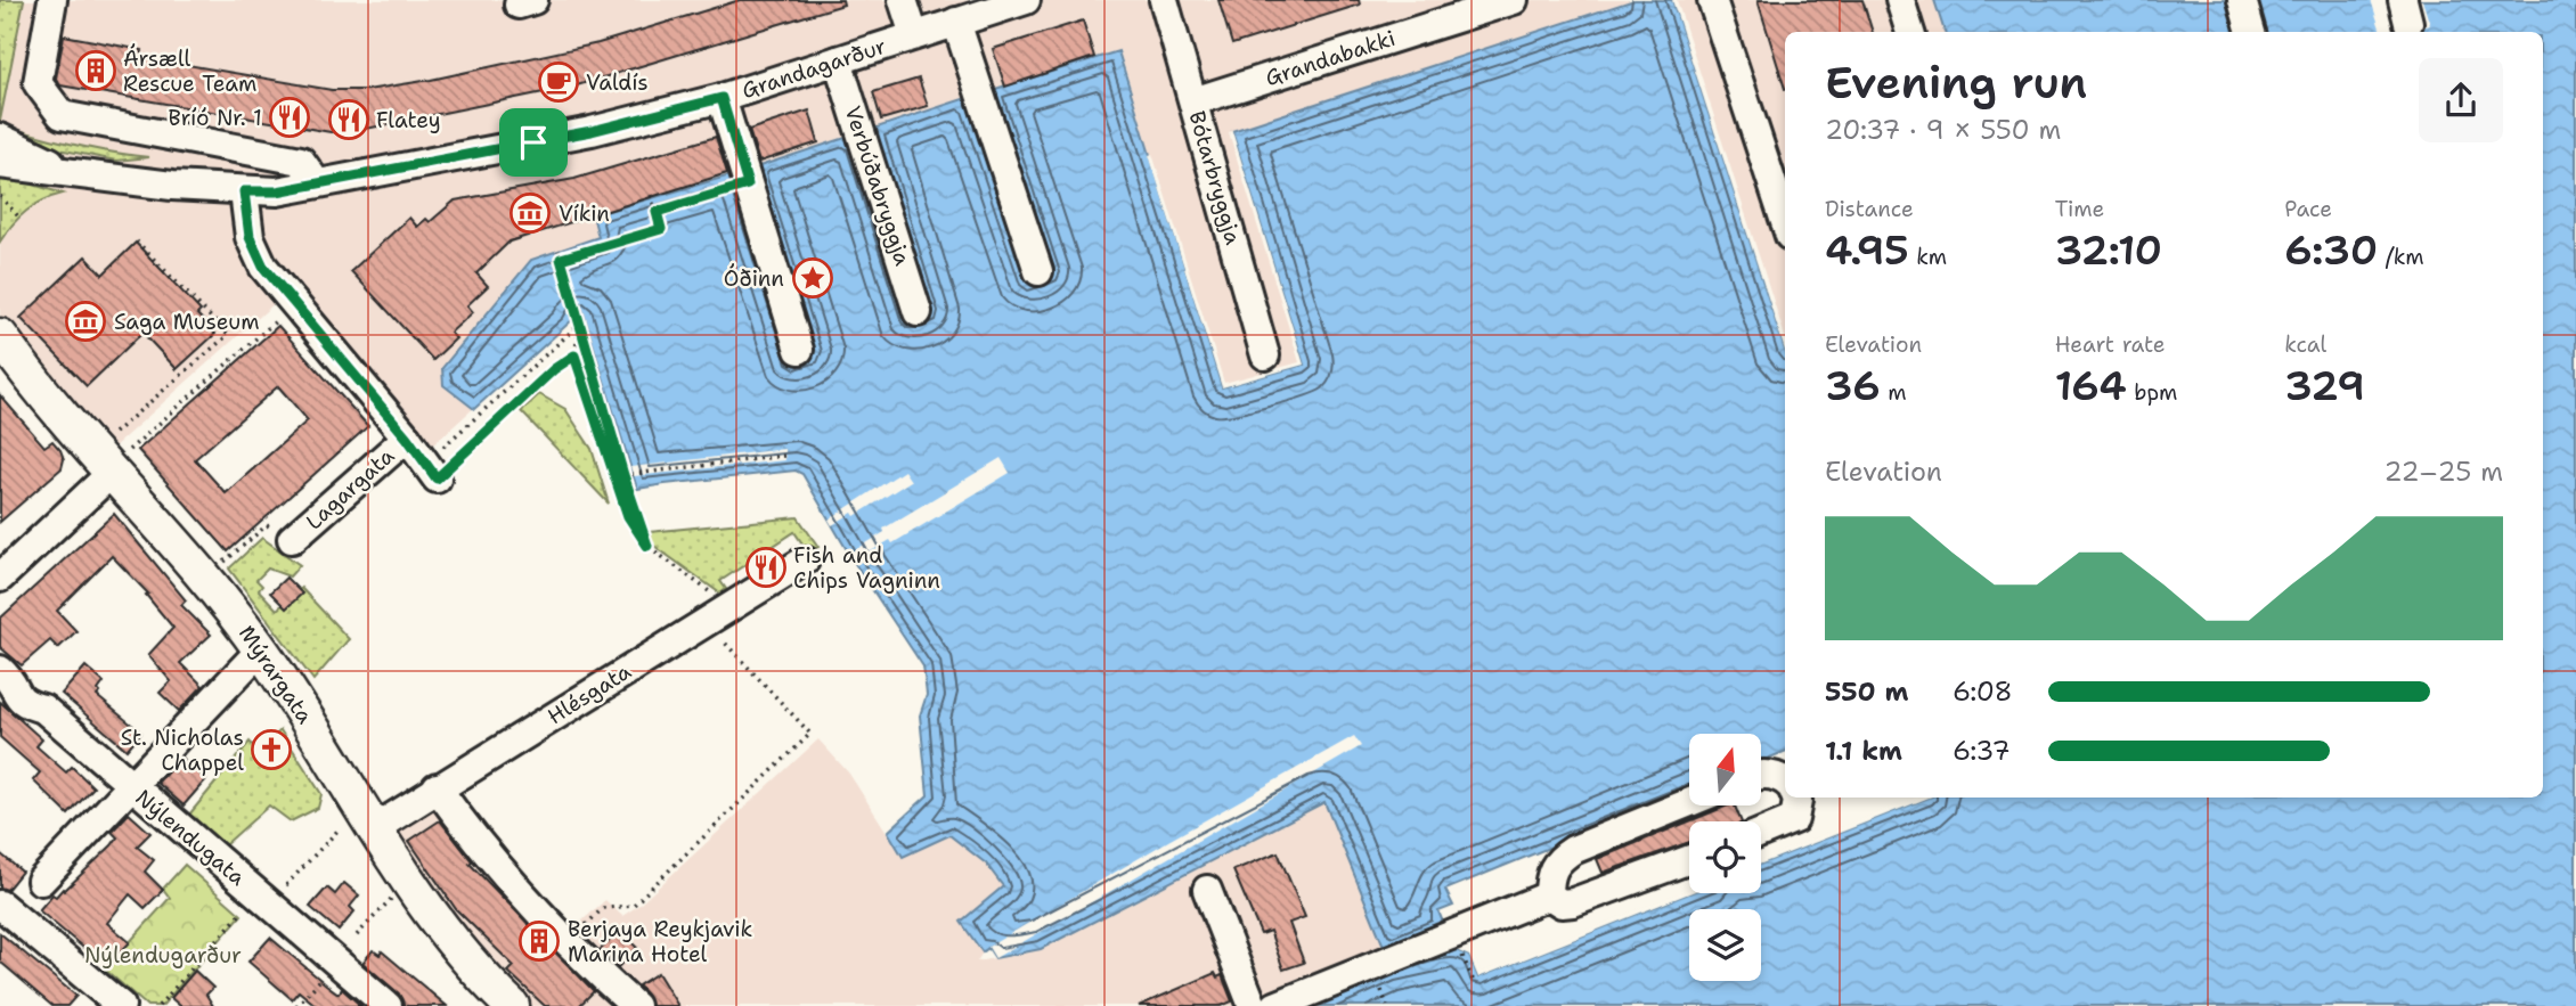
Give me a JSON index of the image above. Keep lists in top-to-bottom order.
{
  "streets": {
    "main road": ["Mýrargata"],
    "street": [
      "Grandabakki",
      "Grandagarður",
      "Bótarbryggja",
      "Verbúðabryggja",
      "Lagargata",
      "Hlésgata",
      "Nýlendugata"
    ]
  },
  "crossings": [
    ["Grandabakki", "Bótarbryggja"],
    ["Grandagarður", "Verbúðabryggja"],
    ["Mýrargata", "Hlésgata"]
  ],
  "parks": ["Nýlendugarður"],
  "places": {
    "building": ["Ársæll Rescue Team", "Berjaya Reykjavik Marina Hotel"],
    "cafe": ["Valdís"],
    "restaurant": ["Bríó Nr. 1", "Flatey", "Fish and Chips Vagninn"],
    "museum": ["Víkin", "Saga Museum"],
    "place": ["Óðinn"],
    "church": ["St. Nicholas Chappel"]
  },
  "north": "top",
  "page": {
    "heading": ["Evening run", "20:37 · 9 × 550 m"],
    "stats": [
      ["Distance", "4.95 km"],
      ["Time", "32:10"],
      ["Pace", "6:30 /km"],
      ["Elevation", "36 m"],
      ["Heart rate", "164 bpm"],
      ["kcal", "329"]
    ],
    "chart": ["Elevation", "22–25 m"],
    "list": [
      {
        "name": "550 m",
        "note": "6:08"
      },
      {
        "name": "1.1 km",
        "note": "6:37"
      }
    ]
  }
}
